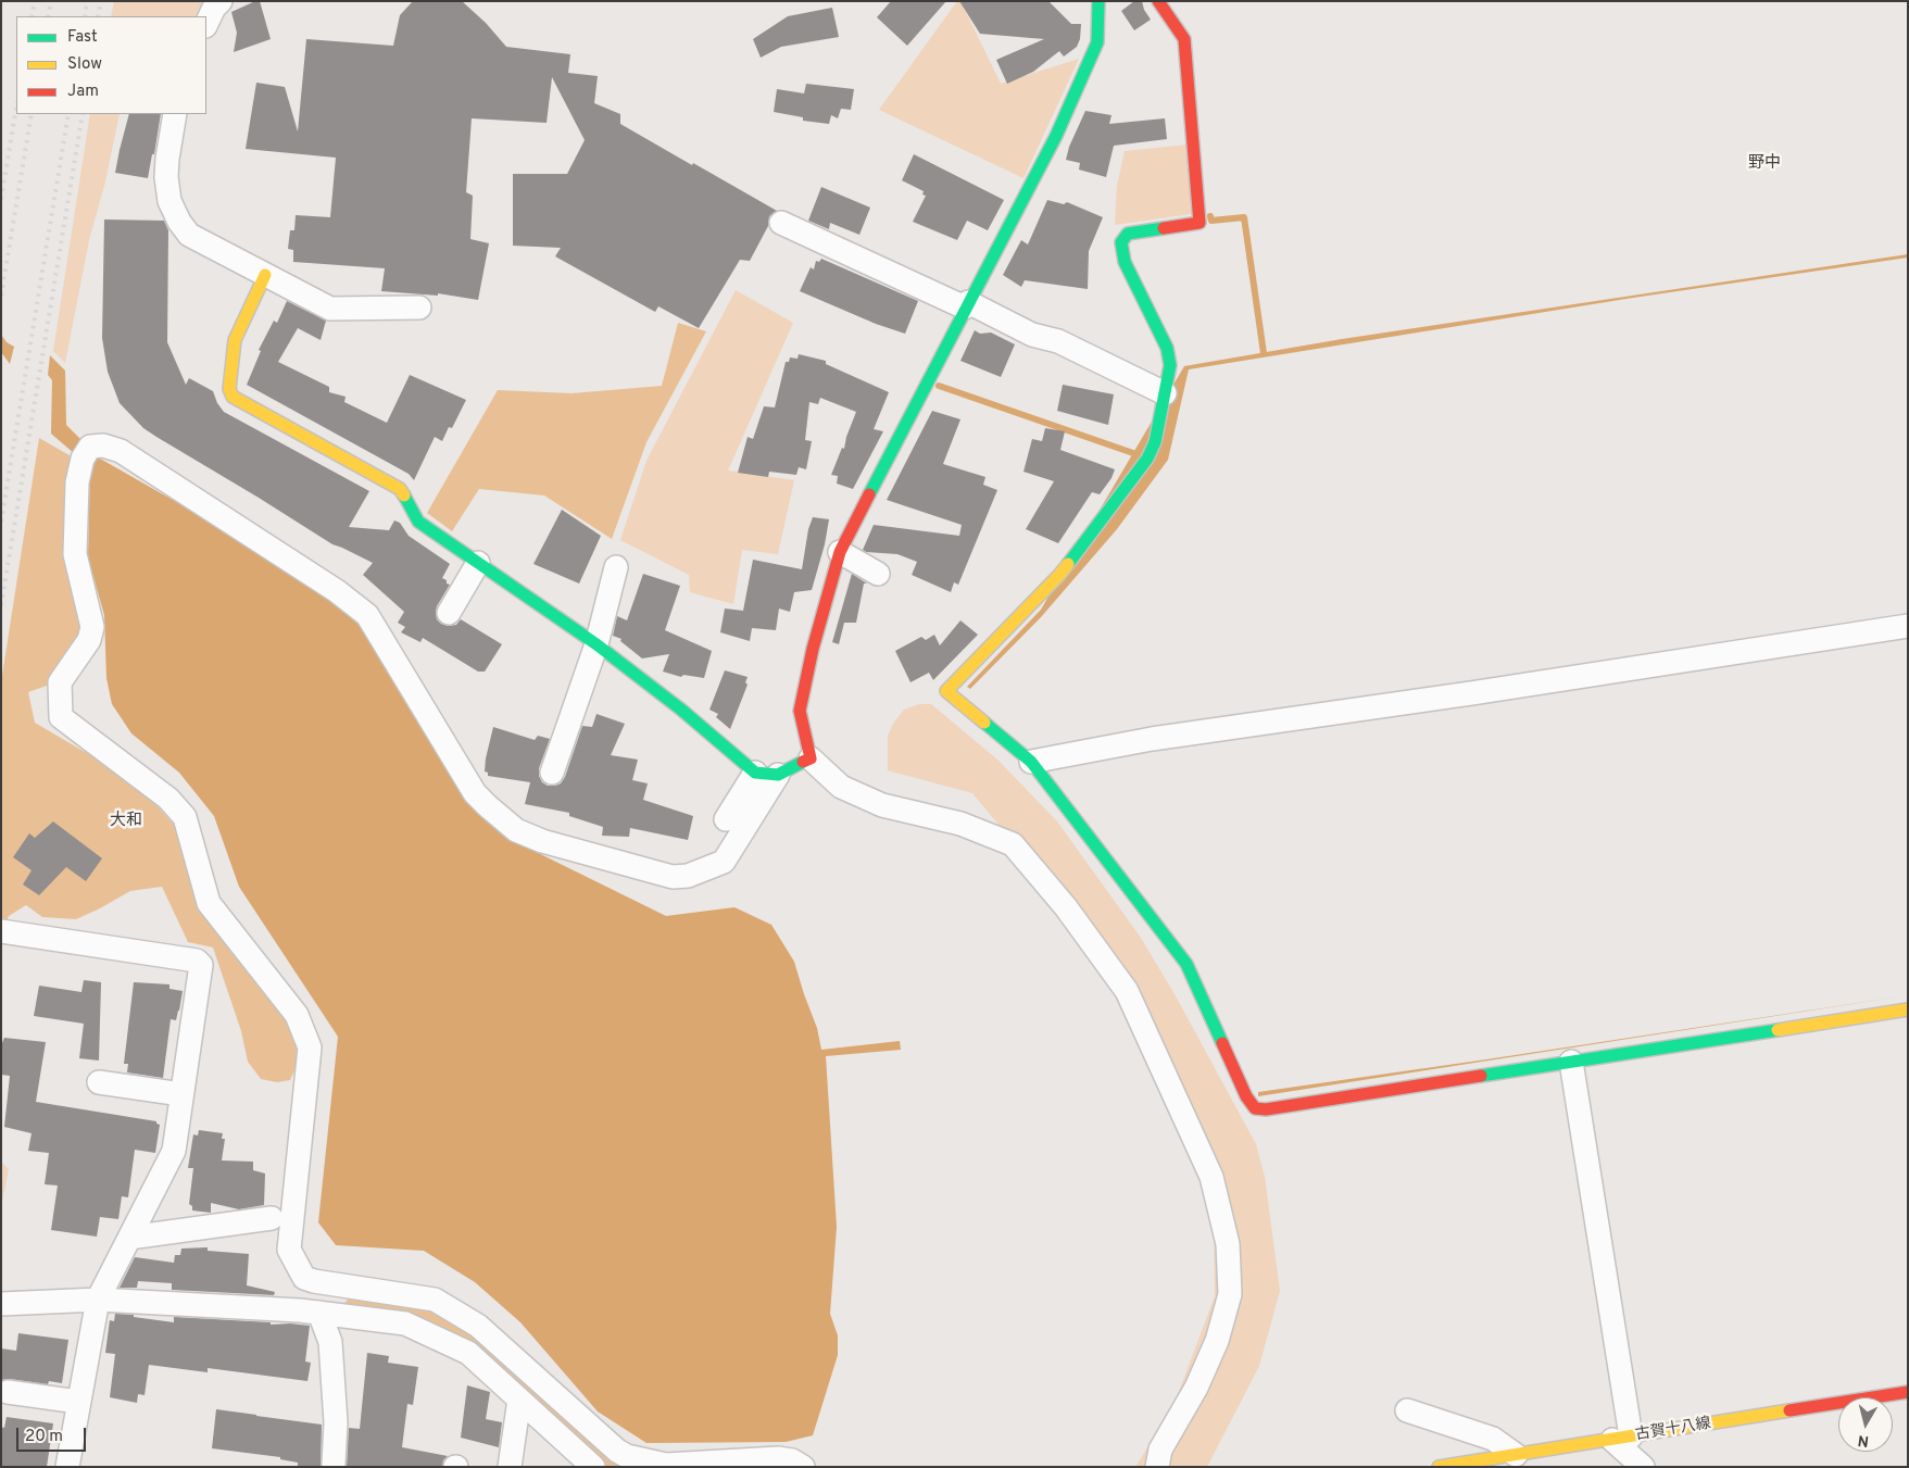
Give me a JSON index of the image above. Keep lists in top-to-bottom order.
{
  "streets": {
    "street": ["古賀十八線"]
  },
  "districts": ["野中", "大和"],
  "legend": ["Fast", "Slow", "Jam"],
  "scale_bar": "20 m",
  "north": "bottom"
}
